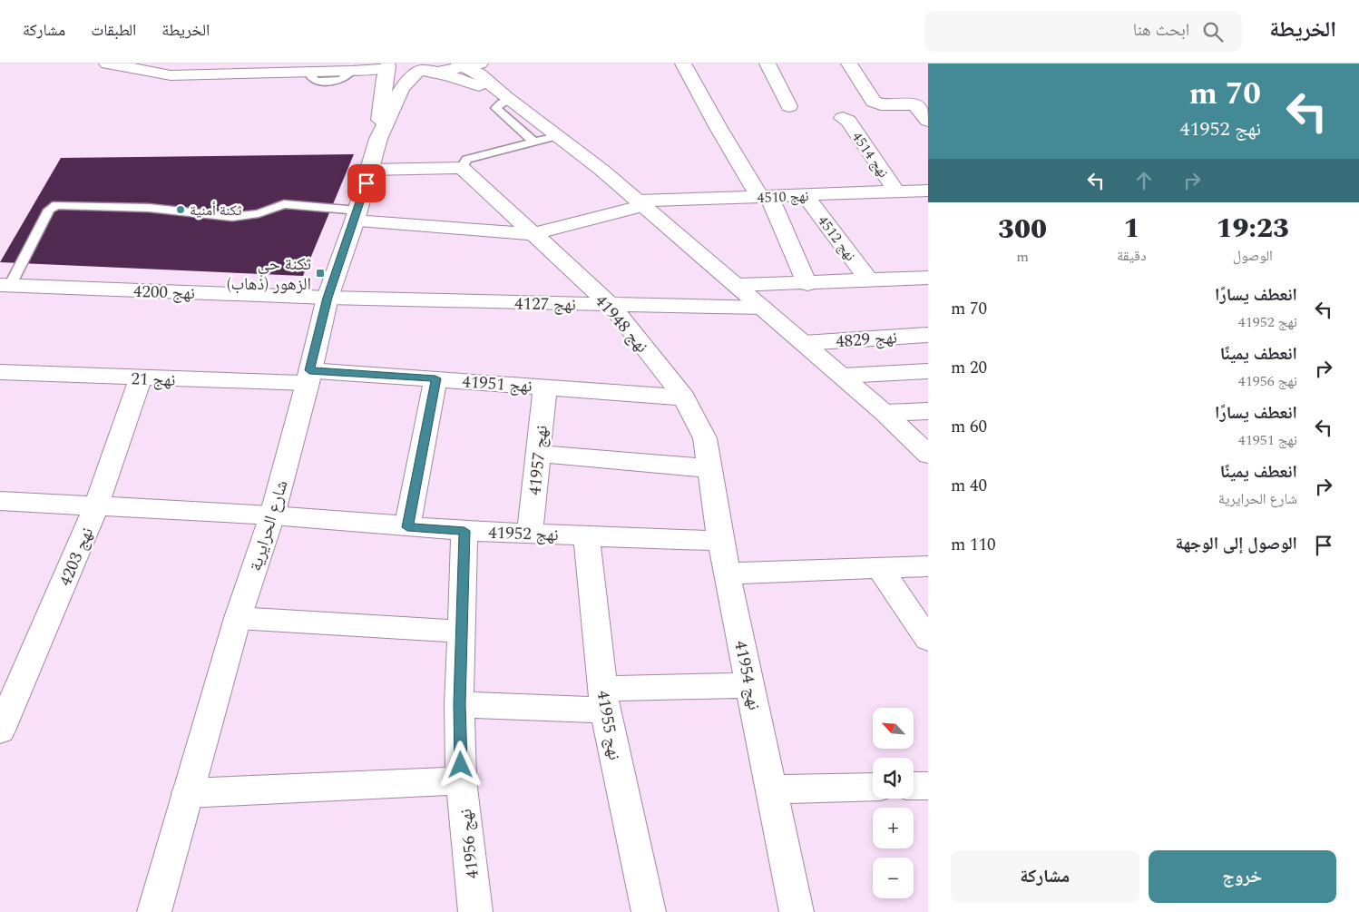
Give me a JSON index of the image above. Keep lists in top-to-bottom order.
{
  "streets": {
    "street": [
      "نهج 4514",
      "نهج 4510",
      "نهج 4512",
      "نهج 4200",
      "نهج 4127",
      "نهج 41948",
      "نهج 4829",
      "نهج 21",
      "نهج 41951",
      "نهج 41957",
      "شارع الحرايرية",
      "نهج 41952",
      "نهج 4203",
      "نهج 41954",
      "نهج 41955",
      "نهج 41956"
    ]
  },
  "crossings": [
    ["نهج 4514", "نهج 4510"],
    ["نهج 4510", "نهج 4512"],
    ["نهج 4510", "نهج 41948"],
    ["نهج 4510", "شارع الحرايرية"],
    ["نهج 4200", "نهج 4127"],
    ["نهج 4200", "شارع الحرايرية"],
    ["نهج 4127", "نهج 41948"],
    ["نهج 4127", "شارع الحرايرية"],
    ["نهج 41948", "نهج 41951"],
    ["نهج 41948", "نهج 41954"],
    ["نهج 21", "نهج 41951"],
    ["نهج 21", "شارع الحرايرية"],
    ["نهج 21", "نهج 4203"],
    ["نهج 41951", "نهج 41957"],
    ["نهج 41951", "شارع الحرايرية"],
    ["نهج 41957", "نهج 41952"],
    ["شارع الحرايرية", "نهج 41952"],
    ["نهج 41952", "نهج 4203"],
    ["نهج 41952", "نهج 41954"],
    ["نهج 41952", "نهج 41955"],
    ["نهج 41952", "نهج 41956"]
  ],
  "places": {
    "other": ["ثكنة أمنية"],
    "transit": ["ثكنة حي الزهور (ذهاب)"]
  },
  "north": "top left",
  "page": {
    "header": "الخريطة",
    "search": "ابحث هنا",
    "nav": ["الخريطة", "الطبقات", "مشاركة"],
    "turn": ["70 m", "نهج 41952"],
    "eta": [
      "19:23",
      "الوصول",
      "1",
      "دقيقة",
      "300",
      "m"
    ],
    "list": [
      {
        "name": "انعطف يسارًا",
        "note": "نهج 41952",
        "value": "70 m"
      },
      {
        "name": "انعطف يمينًا",
        "note": "نهج 41956",
        "value": "20 m"
      },
      {
        "name": "انعطف يسارًا",
        "note": "نهج 41951",
        "value": "60 m"
      },
      {
        "name": "انعطف يمينًا",
        "note": "شارع الحرايرية",
        "value": "40 m"
      },
      {
        "name": "الوصول إلى الوجهة",
        "value": "110 m"
      }
    ],
    "map_buttons": ["+", "−"],
    "buttons": ["خروج", "مشاركة"]
  }
}
